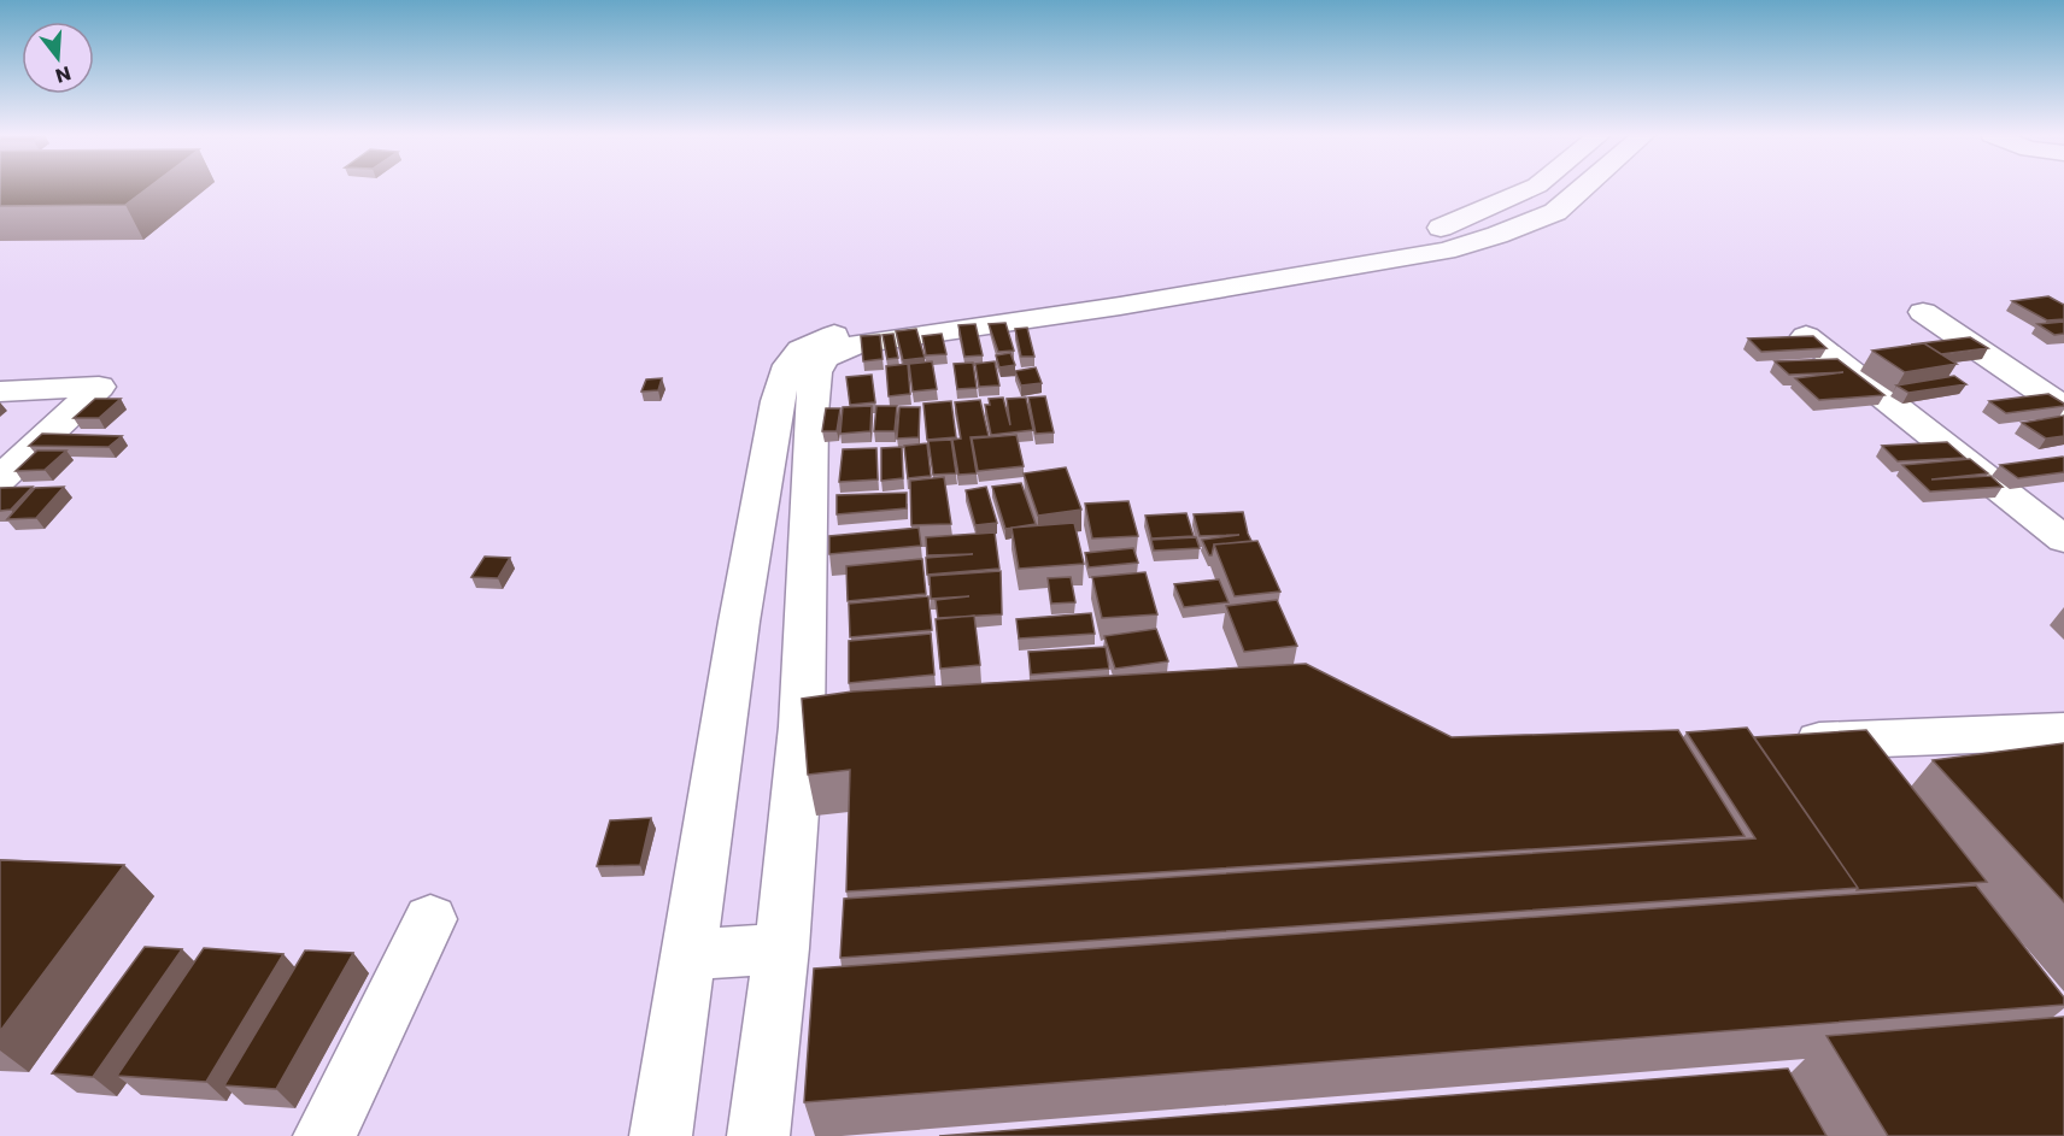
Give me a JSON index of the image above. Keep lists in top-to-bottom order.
{
  "north": "bottom"
}
